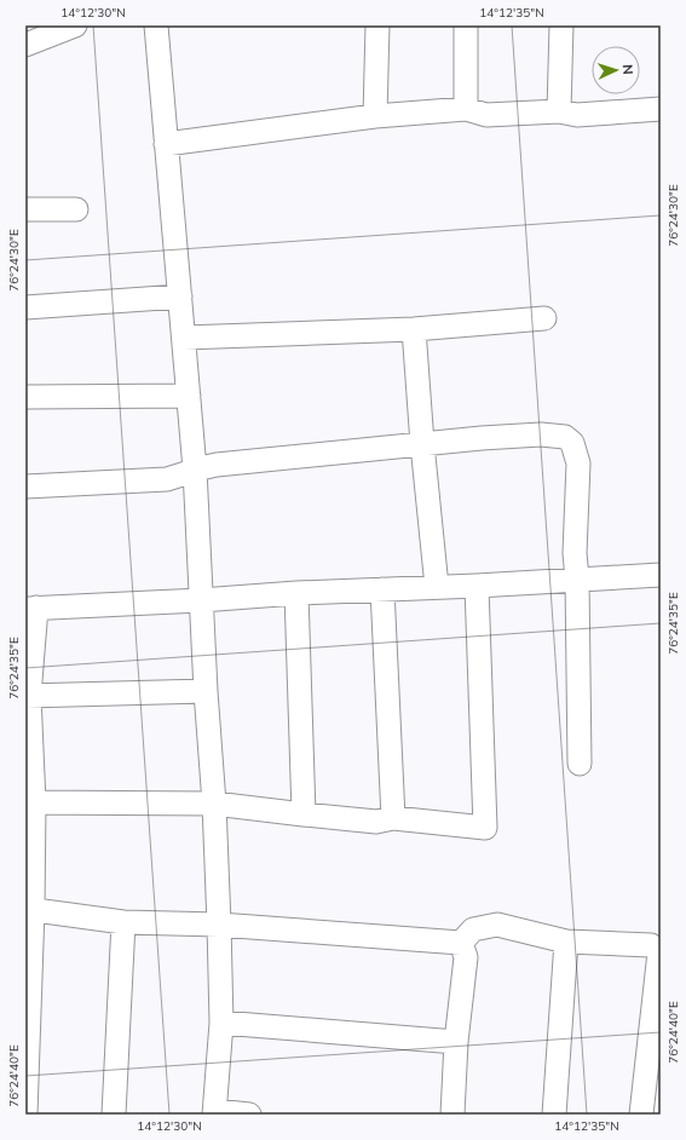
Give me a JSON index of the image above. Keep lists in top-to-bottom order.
{
  "north": "right",
  "coordinates": [
    "14°12'30\"N",
    "14°12'35\"N",
    "76°24'30\"E",
    "76°24'35\"E",
    "76°24'40\"E"
  ]
}
